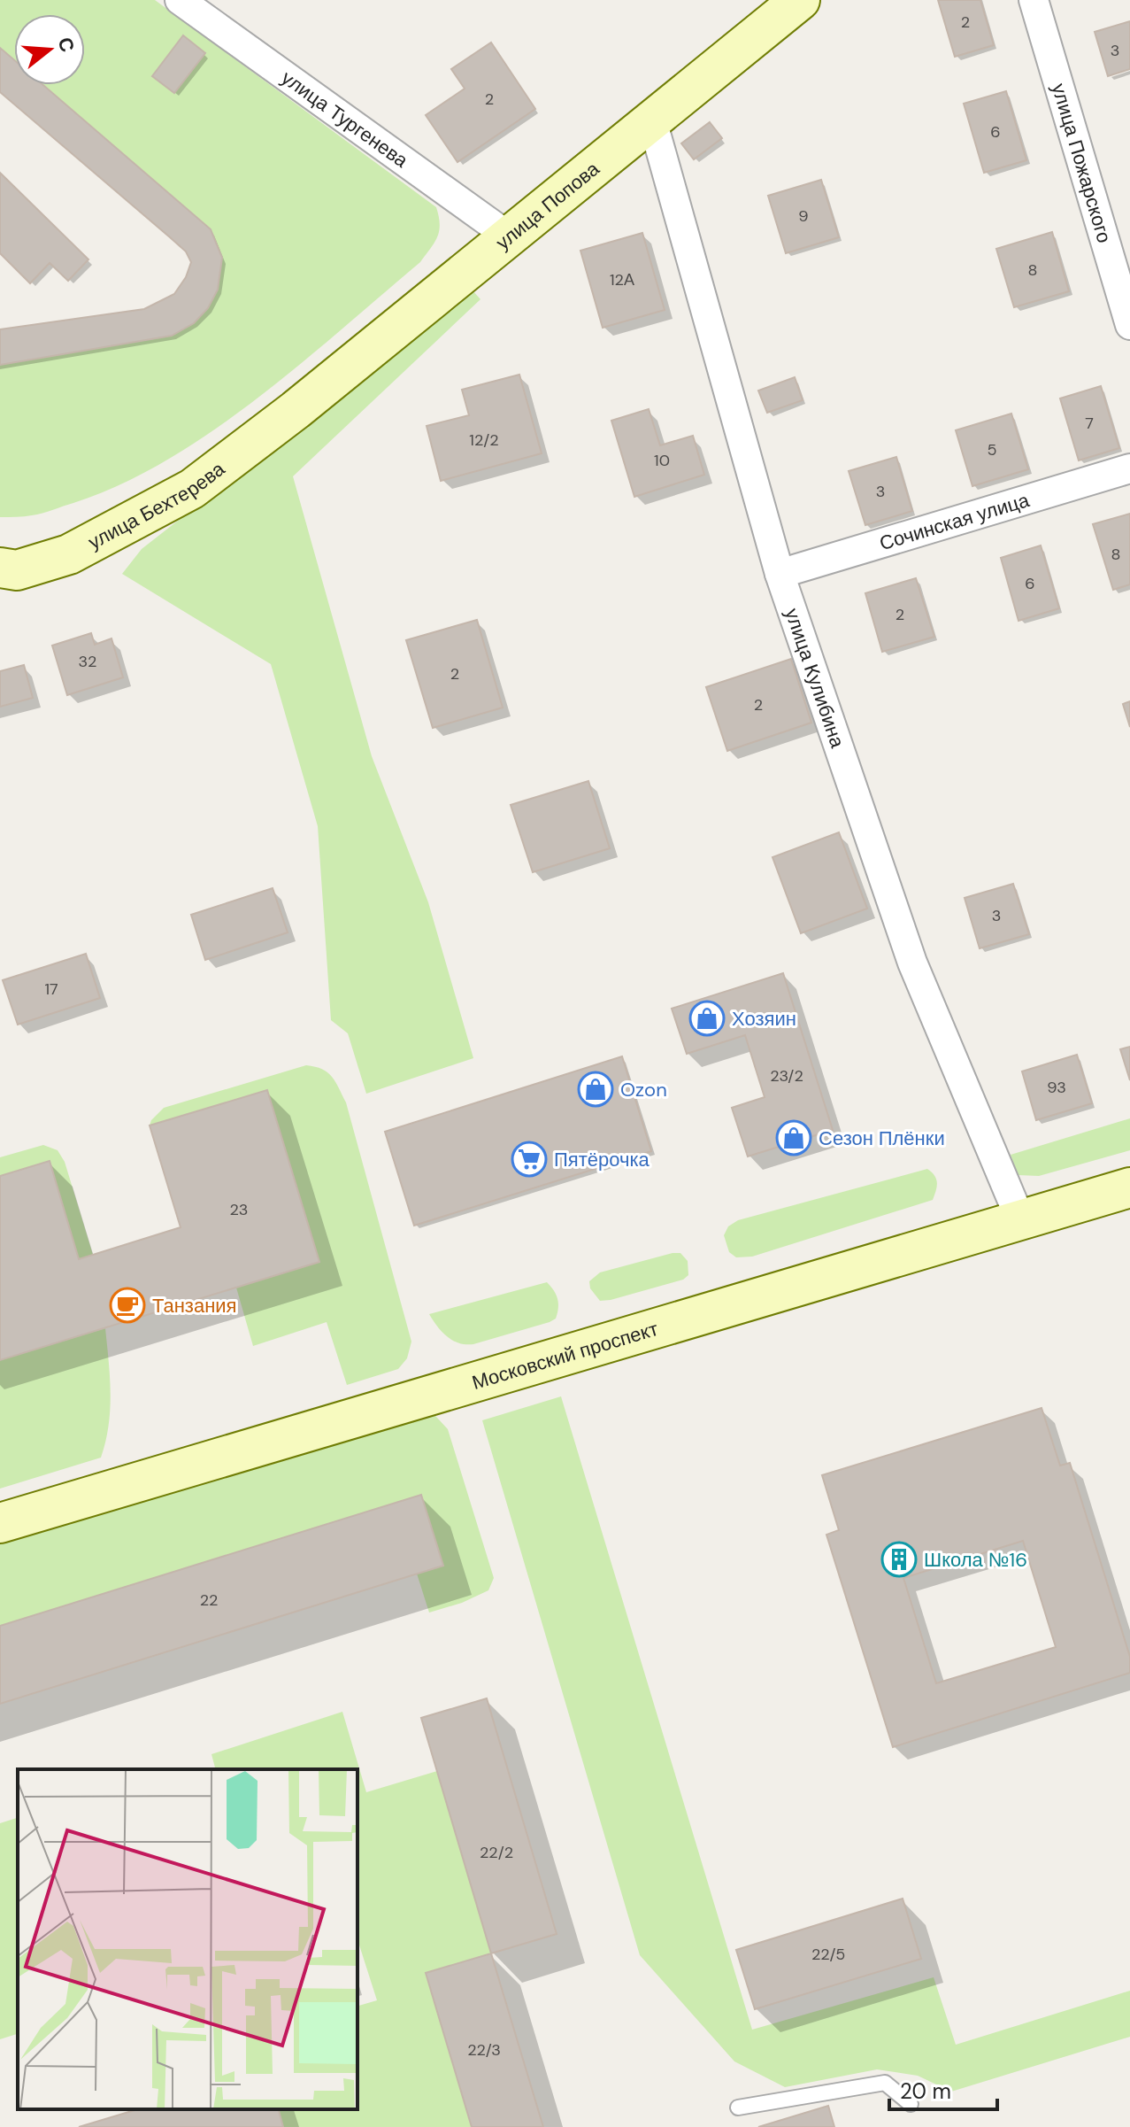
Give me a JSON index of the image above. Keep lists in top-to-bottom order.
{
  "streets": {
    "street": [
      "улица Тургенева",
      "улица Пожарского",
      "улица Попова",
      "улица Бехтерева",
      "Сочинская улица",
      "улица Кулибина",
      "Московский проспект"
    ]
  },
  "crossings": [
    ["улица Тургенева", "улица Попова"],
    ["улица Попова", "улица Бехтерева"],
    ["улица Попова", "улица Кулибина"],
    ["Сочинская улица", "улица Кулибина"],
    ["улица Кулибина", "Московский проспект"]
  ],
  "places": {
    "shop": ["Хозяин", "Ozon", "Сезон Плёнки"],
    "supermarket": ["Пятёрочка"],
    "cafe": ["Танзания"],
    "building": ["Школа №16"]
  },
  "house_numbers": [
    "2",
    "3",
    "2",
    "6",
    "9",
    "8",
    "12А",
    "7",
    "12/2",
    "5",
    "10",
    "3",
    "8",
    "6",
    "2",
    "32",
    "2",
    "2",
    "3",
    "17",
    "23/2",
    "93",
    "23",
    "22",
    "22/2",
    "22/5",
    "22/3"
  ],
  "scale_bar": "20 m",
  "north": "right"
}
